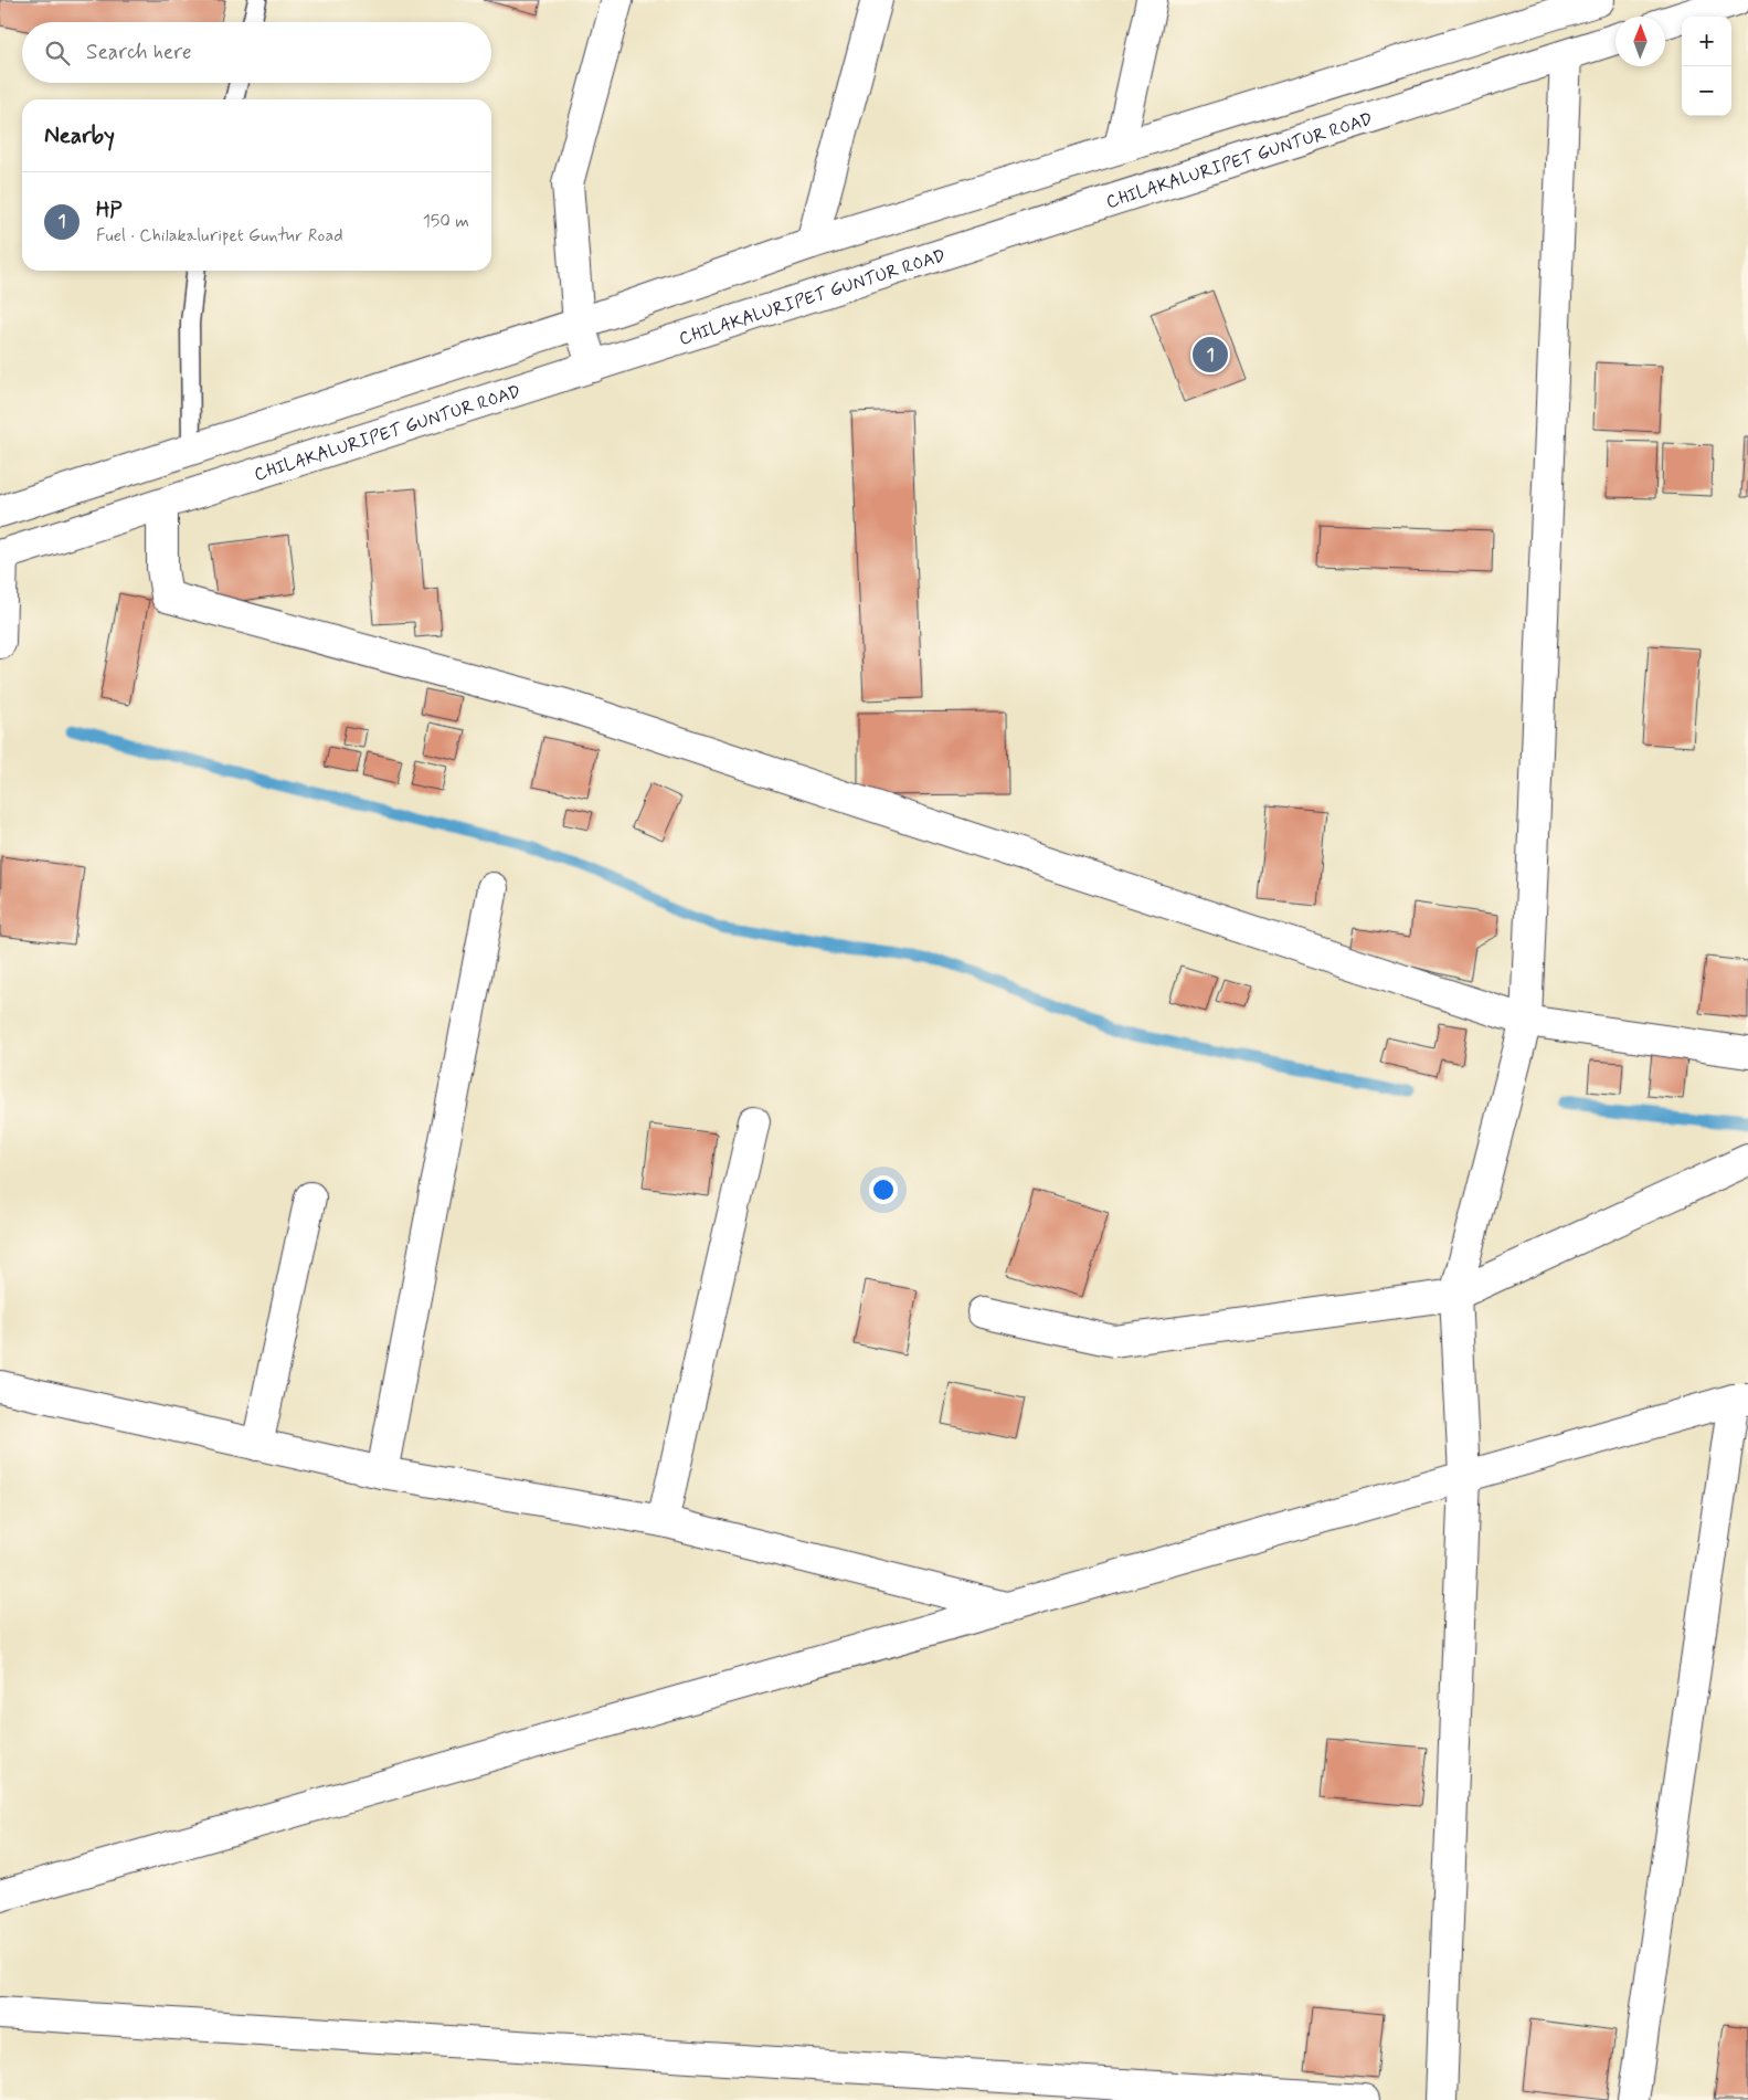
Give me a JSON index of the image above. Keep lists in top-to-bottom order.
{
  "streets": {
    "main road": ["CHILAKALURIPET GUNTUR ROAD"]
  },
  "north": "top",
  "page": {
    "map_buttons": ["+", "−"],
    "search": "Search here",
    "heading": "Nearby",
    "list": [
      {
        "mark": "1",
        "name": "HP",
        "note": "Fuel · Chilakaluripet Guntur Road",
        "value": "150 m"
      }
    ],
    "pins": "1"
  }
}
